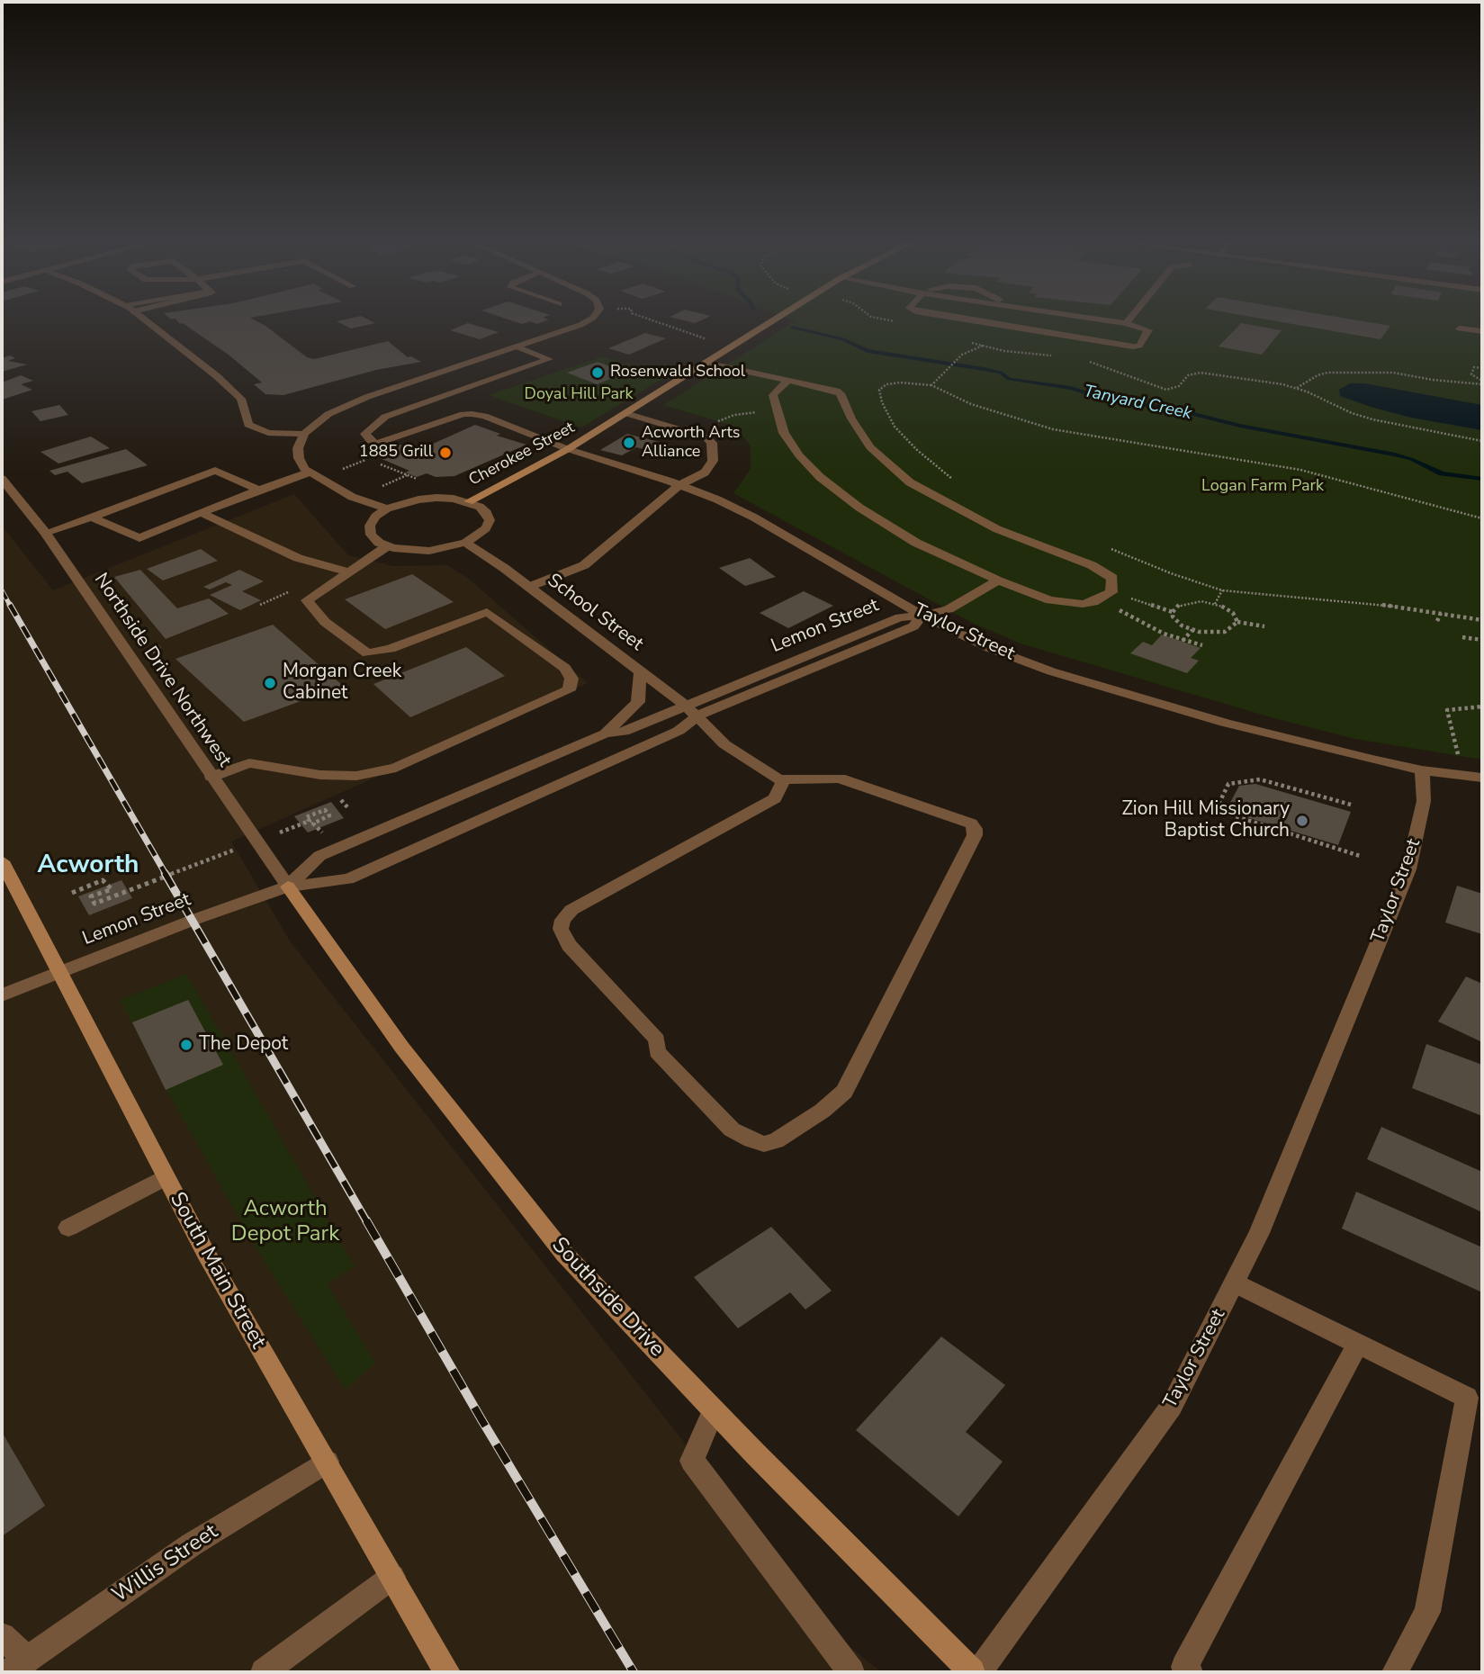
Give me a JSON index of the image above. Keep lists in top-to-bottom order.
{
  "streets": {
    "street": [
      "Cherokee Street",
      "School Street",
      "Lemon Street",
      "Taylor Street",
      "Northside Drive Northwest",
      "South Main Street",
      "Southside Drive",
      "Willis Street"
    ]
  },
  "crossings": [
    ["Cherokee Street", "Taylor Street"],
    ["School Street", "Lemon Street"],
    ["Lemon Street", "Taylor Street"],
    ["Lemon Street", "Northside Drive Northwest"],
    ["Lemon Street", "South Main Street"],
    ["Lemon Street", "Southside Drive"],
    ["Northside Drive Northwest", "Southside Drive"],
    ["South Main Street", "Willis Street"]
  ],
  "districts": ["Acworth"],
  "water": ["Tanyard Creek"],
  "parks": ["Doyal Hill Park", "Logan Farm Park", "Acworth Depot Park"],
  "places": [
    "Rosenwald School",
    "Acworth Arts Alliance",
    "1885 Grill",
    "Morgan Creek Cabinet",
    "Zion Hill Missionary Baptist Church",
    "The Depot"
  ]
}
